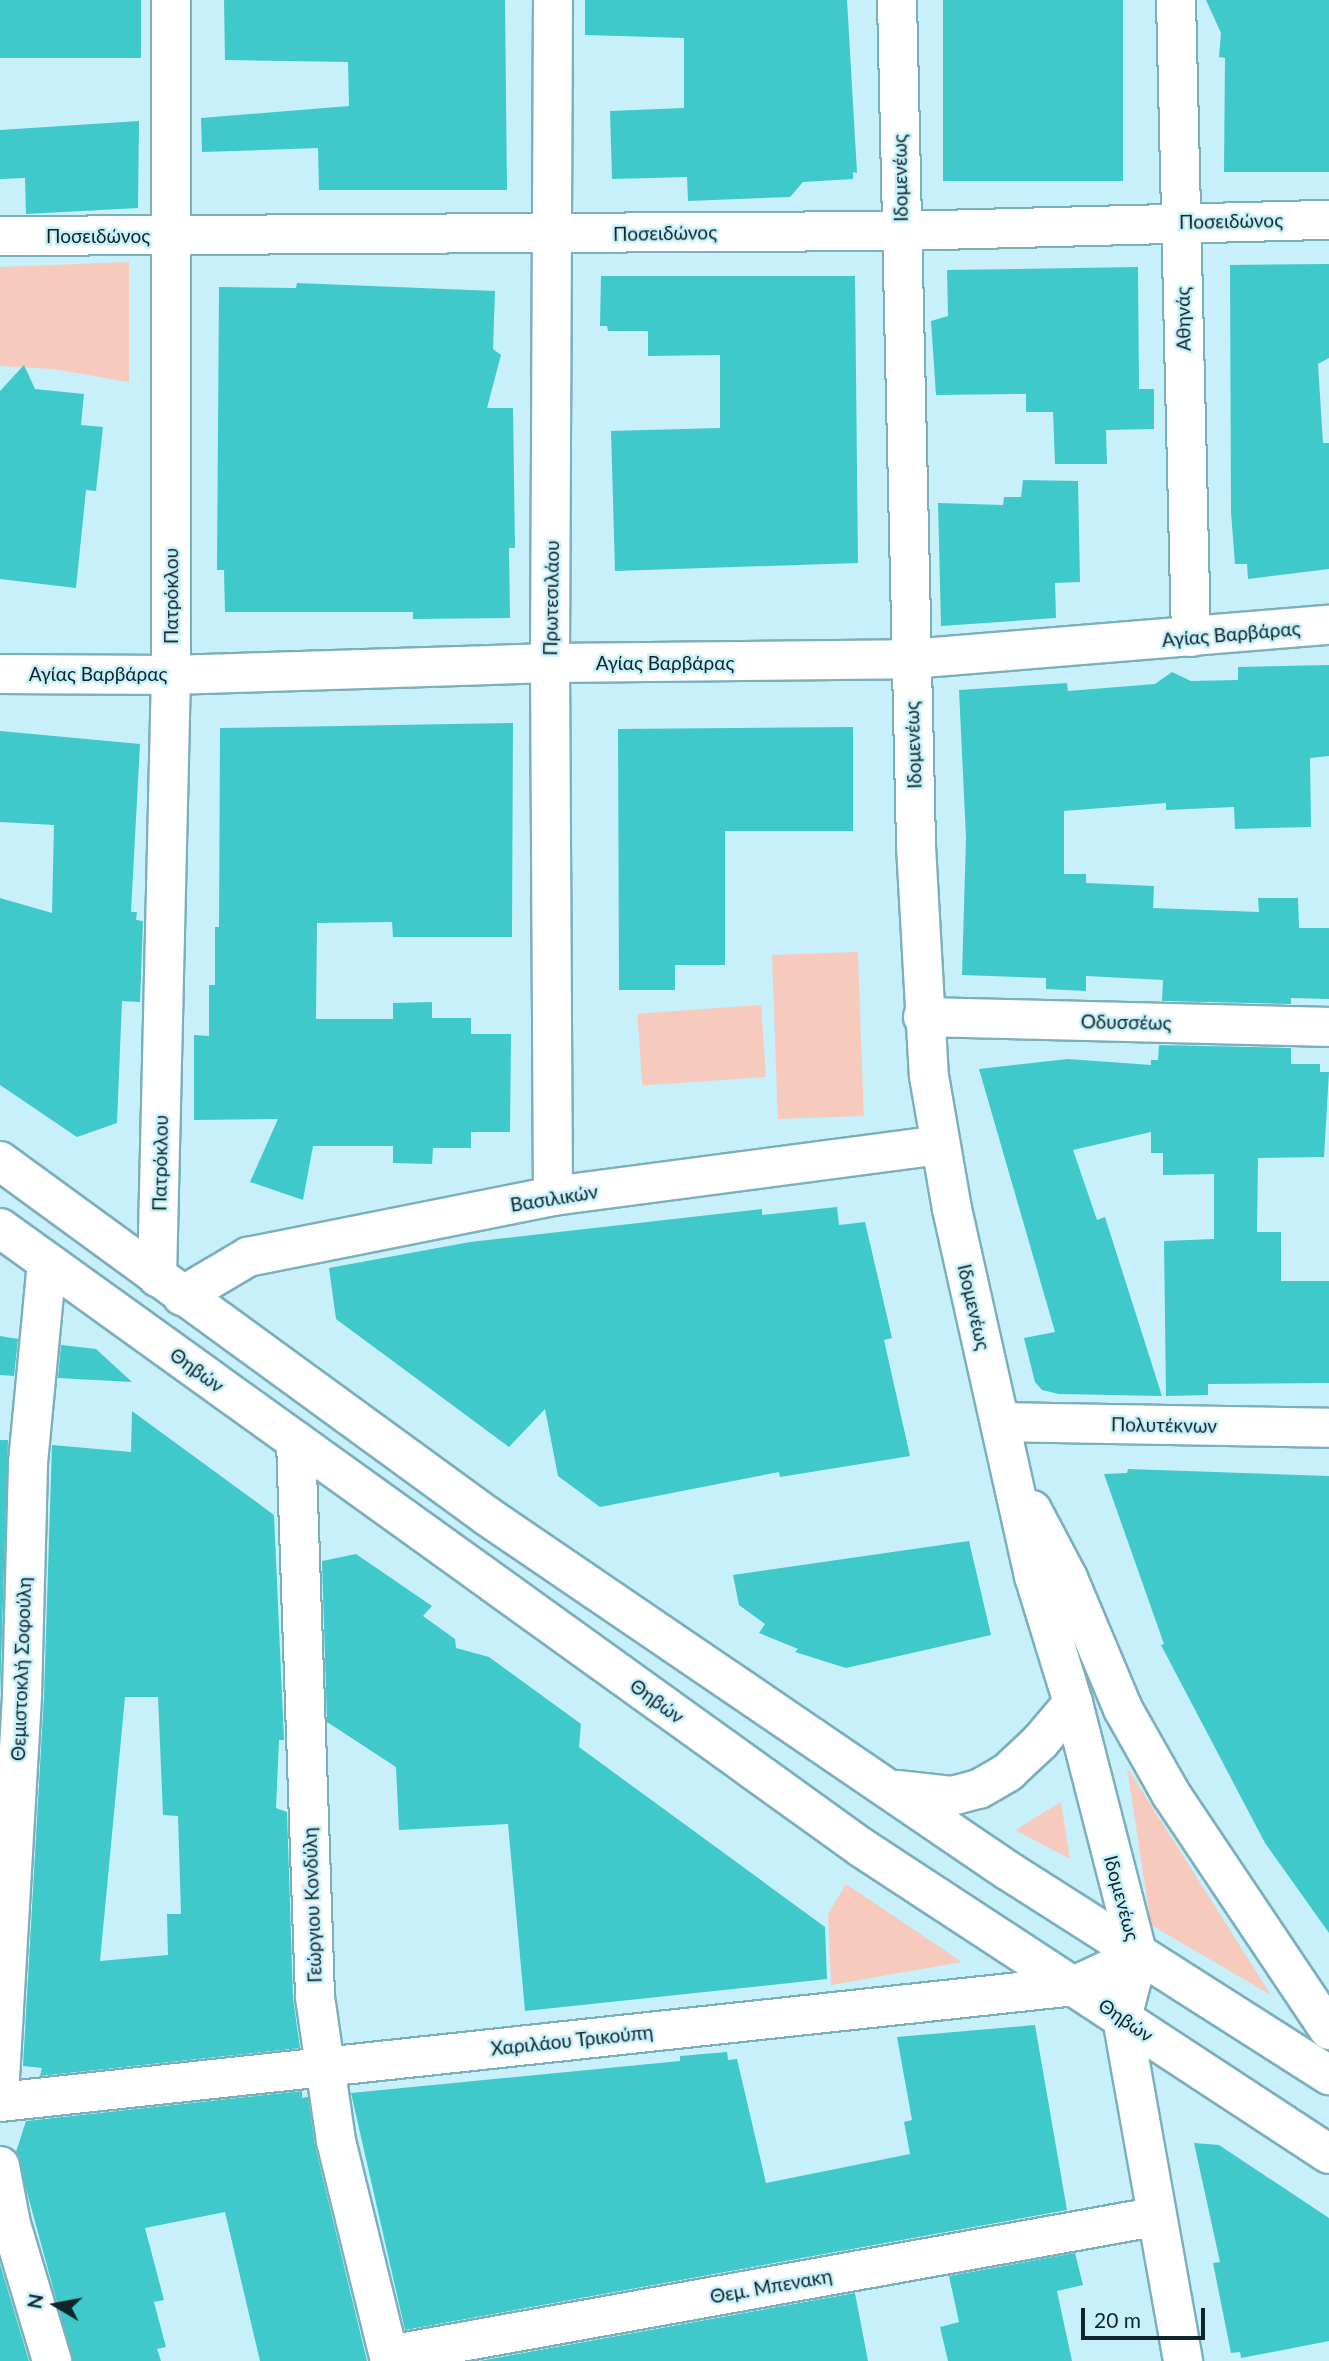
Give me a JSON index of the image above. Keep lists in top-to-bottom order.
{
  "streets": {
    "street": [
      "Ιδομενέως",
      "Ποσειδώνος",
      "Αθηνάς",
      "Πατρόκλου",
      "Πρωτεσιλάου",
      "Αγίας Βαρβάρας",
      "Οδυσσέως",
      "Βασιλικών",
      "Θηβών",
      "Πολυτέκνων",
      "Θεμιστοκλή Σοφούλη",
      "Γεώργιου Κονδύλη",
      "Χαριλάου Τρικούπη",
      "Θεμ. Μπενακη"
    ]
  },
  "crossings": [
    ["Ιδομενέως", "Ποσειδώνος"],
    ["Ιδομενέως", "Αγίας Βαρβάρας"],
    ["Ιδομενέως", "Οδυσσέως"],
    ["Ιδομενέως", "Βασιλικών"],
    ["Ιδομενέως", "Θηβών"],
    ["Ιδομενέως", "Πολυτέκνων"],
    ["Ιδομενέως", "Χαριλάου Τρικούπη"],
    ["Ιδομενέως", "Θεμ. Μπενακη"],
    ["Ποσειδώνος", "Αθηνάς"],
    ["Ποσειδώνος", "Πατρόκλου"],
    ["Ποσειδώνος", "Πρωτεσιλάου"],
    ["Αθηνάς", "Αγίας Βαρβάρας"],
    ["Πατρόκλου", "Αγίας Βαρβάρας"],
    ["Πατρόκλου", "Βασιλικών"],
    ["Πρωτεσιλάου", "Αγίας Βαρβάρας"],
    ["Πρωτεσιλάου", "Βασιλικών"],
    ["Θηβών", "Θεμιστοκλή Σοφούλη"],
    ["Θηβών", "Γεώργιου Κονδύλη"],
    ["Θηβών", "Χαριλάου Τρικούπη"],
    ["Γεώργιου Κονδύλη", "Χαριλάου Τρικούπη"],
    ["Γεώργιου Κονδύλη", "Θεμ. Μπενακη"]
  ],
  "scale_bar": "20 m",
  "north": "left"
}
